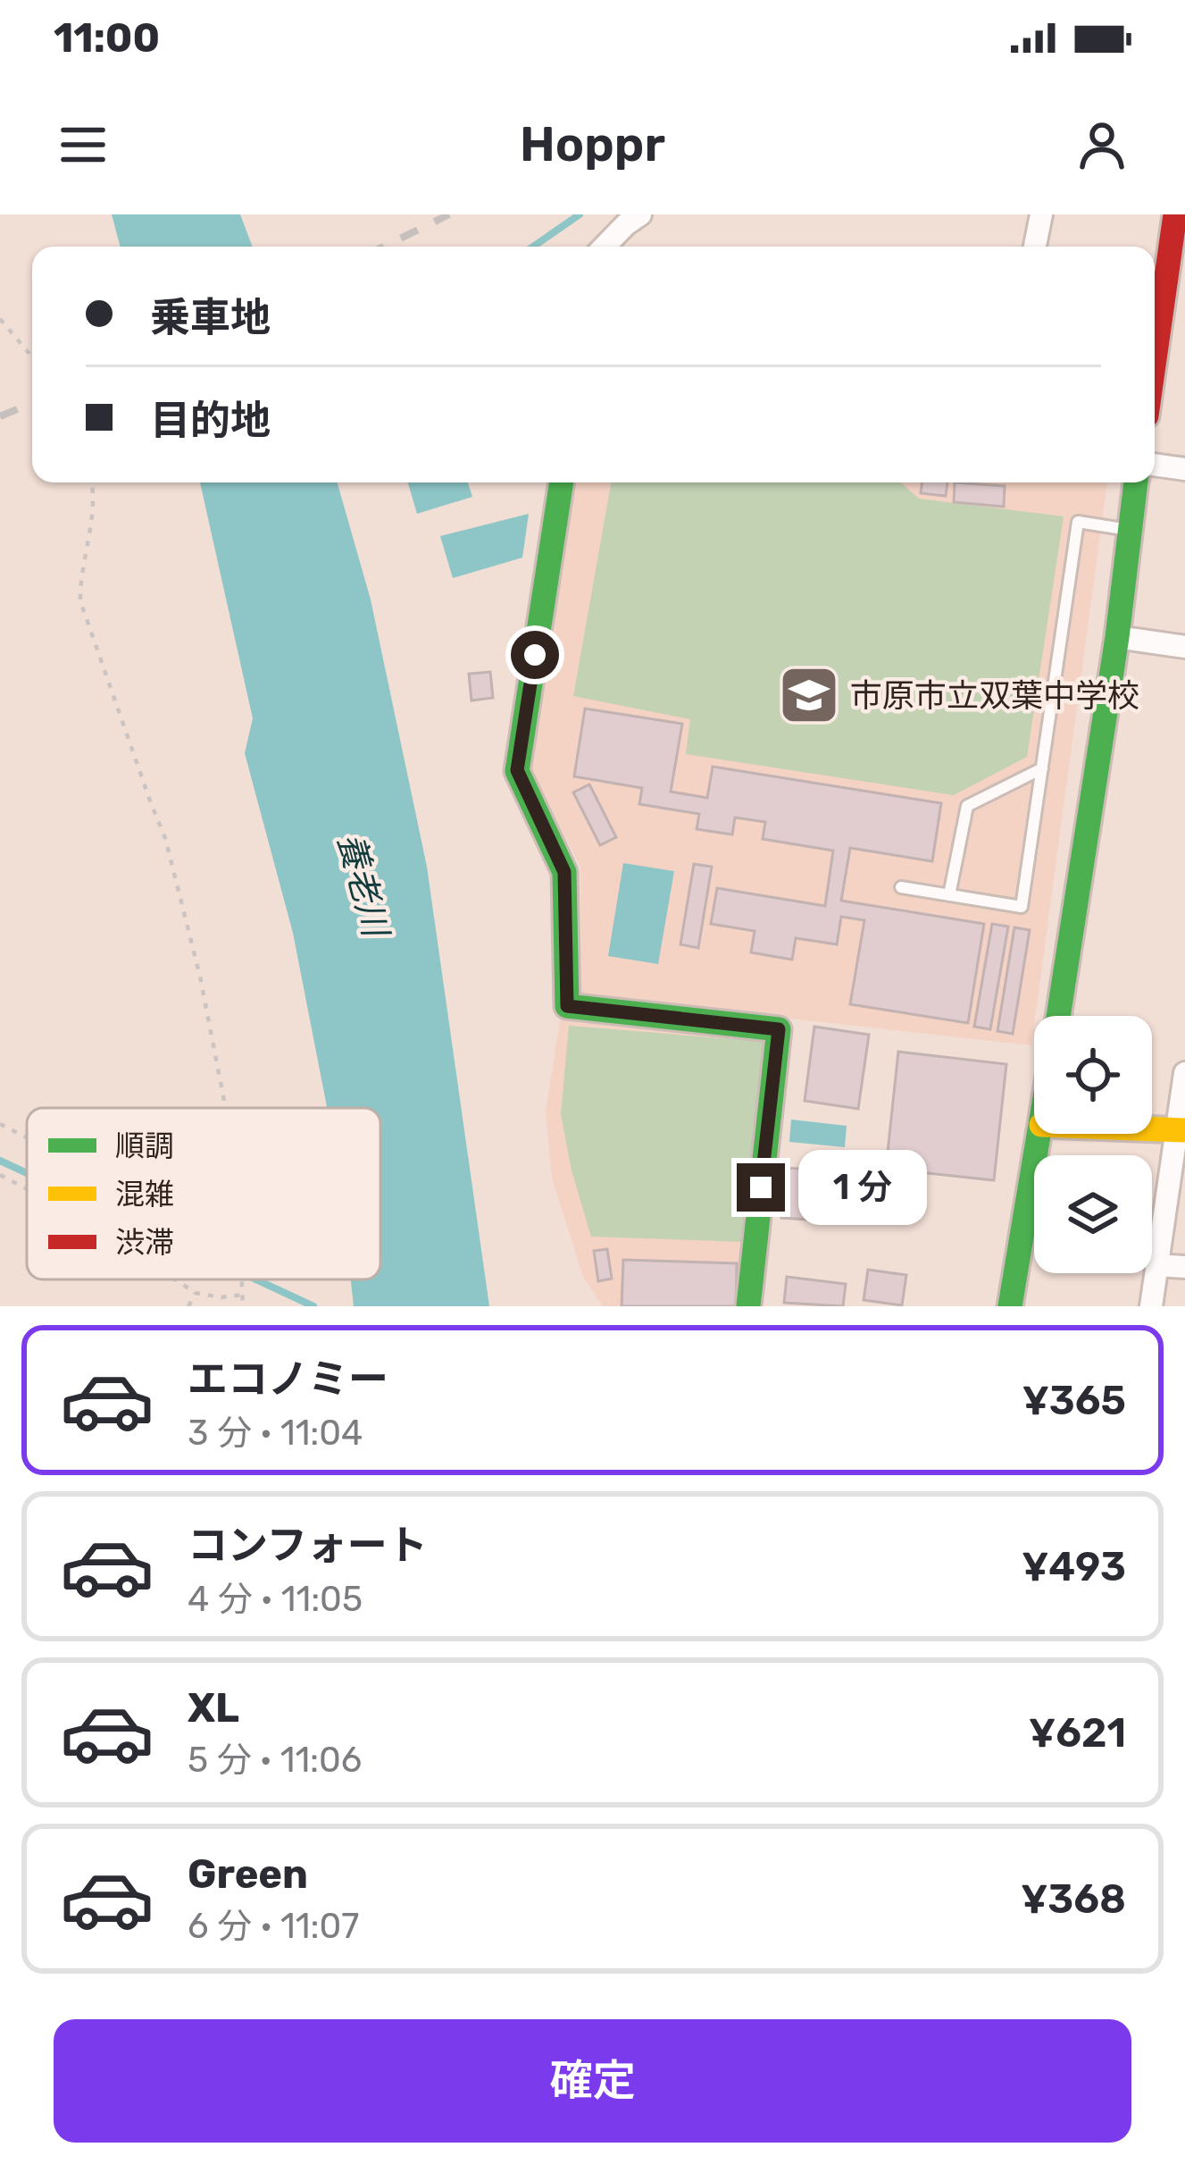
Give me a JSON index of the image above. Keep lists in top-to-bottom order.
{
  "water": ["養老川"],
  "places": {
    "school or university": ["市原市立双葉中学校"]
  },
  "legend": ["順調", "混雑", "渋滞"],
  "page": {
    "status": "11:00",
    "header": "Hoppr",
    "banner": ["乗車地", "目的地"],
    "bubble": "1 分",
    "list": [
      {
        "name": "エコノミー",
        "note": "3 分 · 11:04",
        "value": "¥365"
      },
      {
        "name": "コンフォート",
        "note": "4 分 · 11:05",
        "value": "¥493"
      },
      {
        "name": "XL",
        "note": "5 分 · 11:06",
        "value": "¥621"
      },
      {
        "name": "Green",
        "note": "6 分 · 11:07",
        "value": "¥368"
      }
    ],
    "buttons": "確定"
  }
}
